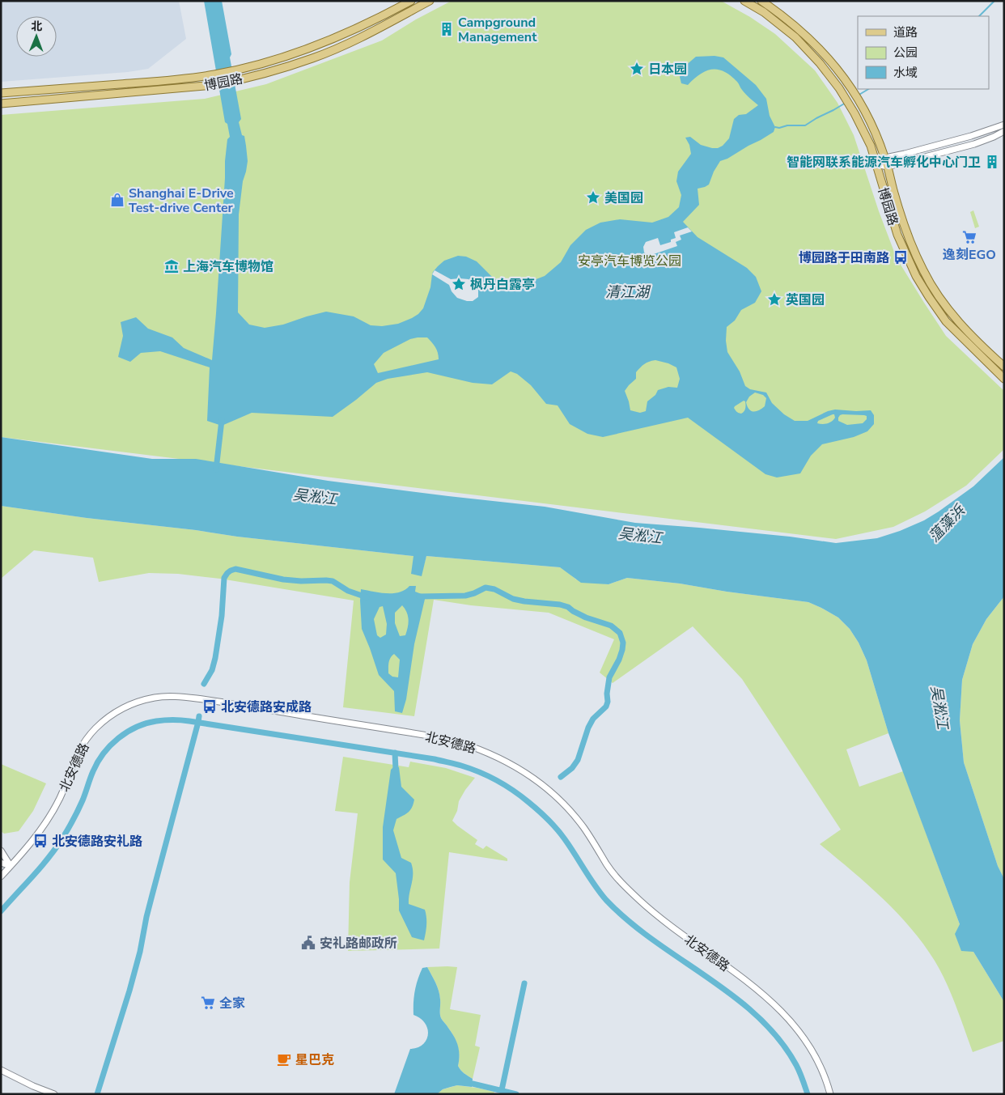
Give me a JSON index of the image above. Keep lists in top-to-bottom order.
{
  "streets": {
    "main road": ["博园路"],
    "street": ["北安德路"]
  },
  "water": ["清江湖", "吴淞江", "蕰藻浜"],
  "parks": ["安亭汽车博览公园"],
  "places": {
    "building": ["Campground Management", "智能网联系能源汽车孵化中心门卫"],
    "place": [
      "日本园",
      "美国园",
      "枫丹白露亭",
      "英国园"
    ],
    "shop": ["Shanghai E-Drive Test-drive Center"],
    "supermarket": ["逸刻EGO", "全家"],
    "bus stop": ["博园路于田南路", "北安德路安成路", "北安德路安礼路"],
    "museum": ["上海汽车博物馆"],
    "public building": ["安礼路邮政所"],
    "cafe": ["星巴克"]
  },
  "legend": ["道路", "公园", "水域"],
  "north": "top"
}
